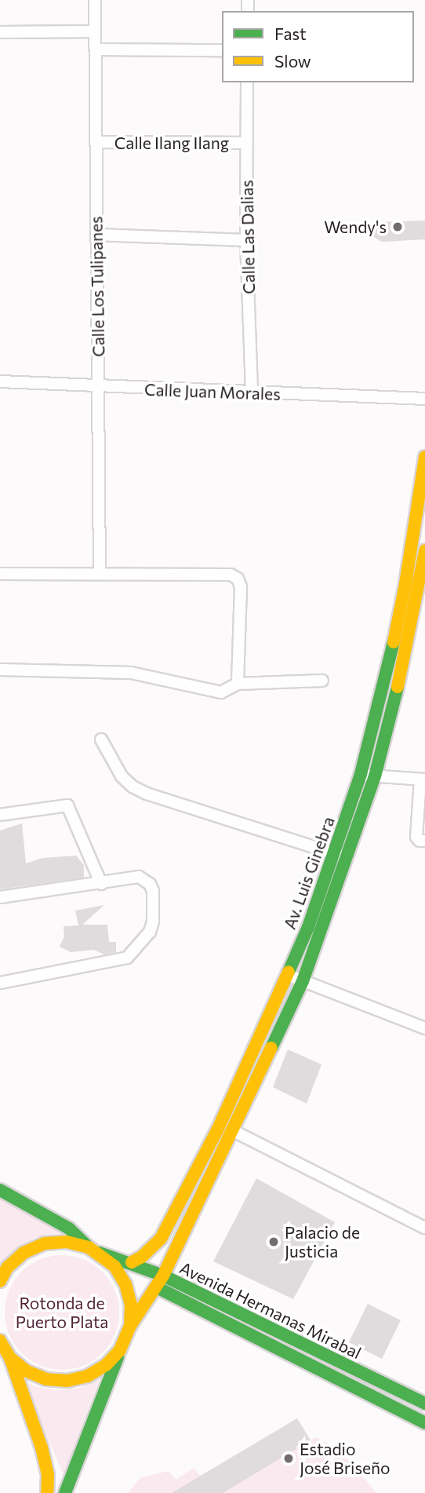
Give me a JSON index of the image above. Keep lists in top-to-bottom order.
{
  "streets": {
    "street": [
      "Calle Ilang Ilang",
      "Calle Las Dalias",
      "Calle Los Tulipanes",
      "Calle Juan Morales",
      "Av. Luis Ginebra",
      "Avenida Hermanas Mirabal"
    ]
  },
  "crossings": [
    ["Calle Ilang Ilang", "Calle Las Dalias"],
    ["Calle Ilang Ilang", "Calle Los Tulipanes"],
    ["Calle Las Dalias", "Calle Juan Morales"],
    ["Calle Los Tulipanes", "Calle Juan Morales"],
    ["Av. Luis Ginebra", "Avenida Hermanas Mirabal"]
  ],
  "parks": ["Rotonda de Puerto Plata"],
  "places": ["Wendy's", "Palacio de Justicia", "Estadio José Briseño"],
  "legend": ["Fast", "Slow"]
}
